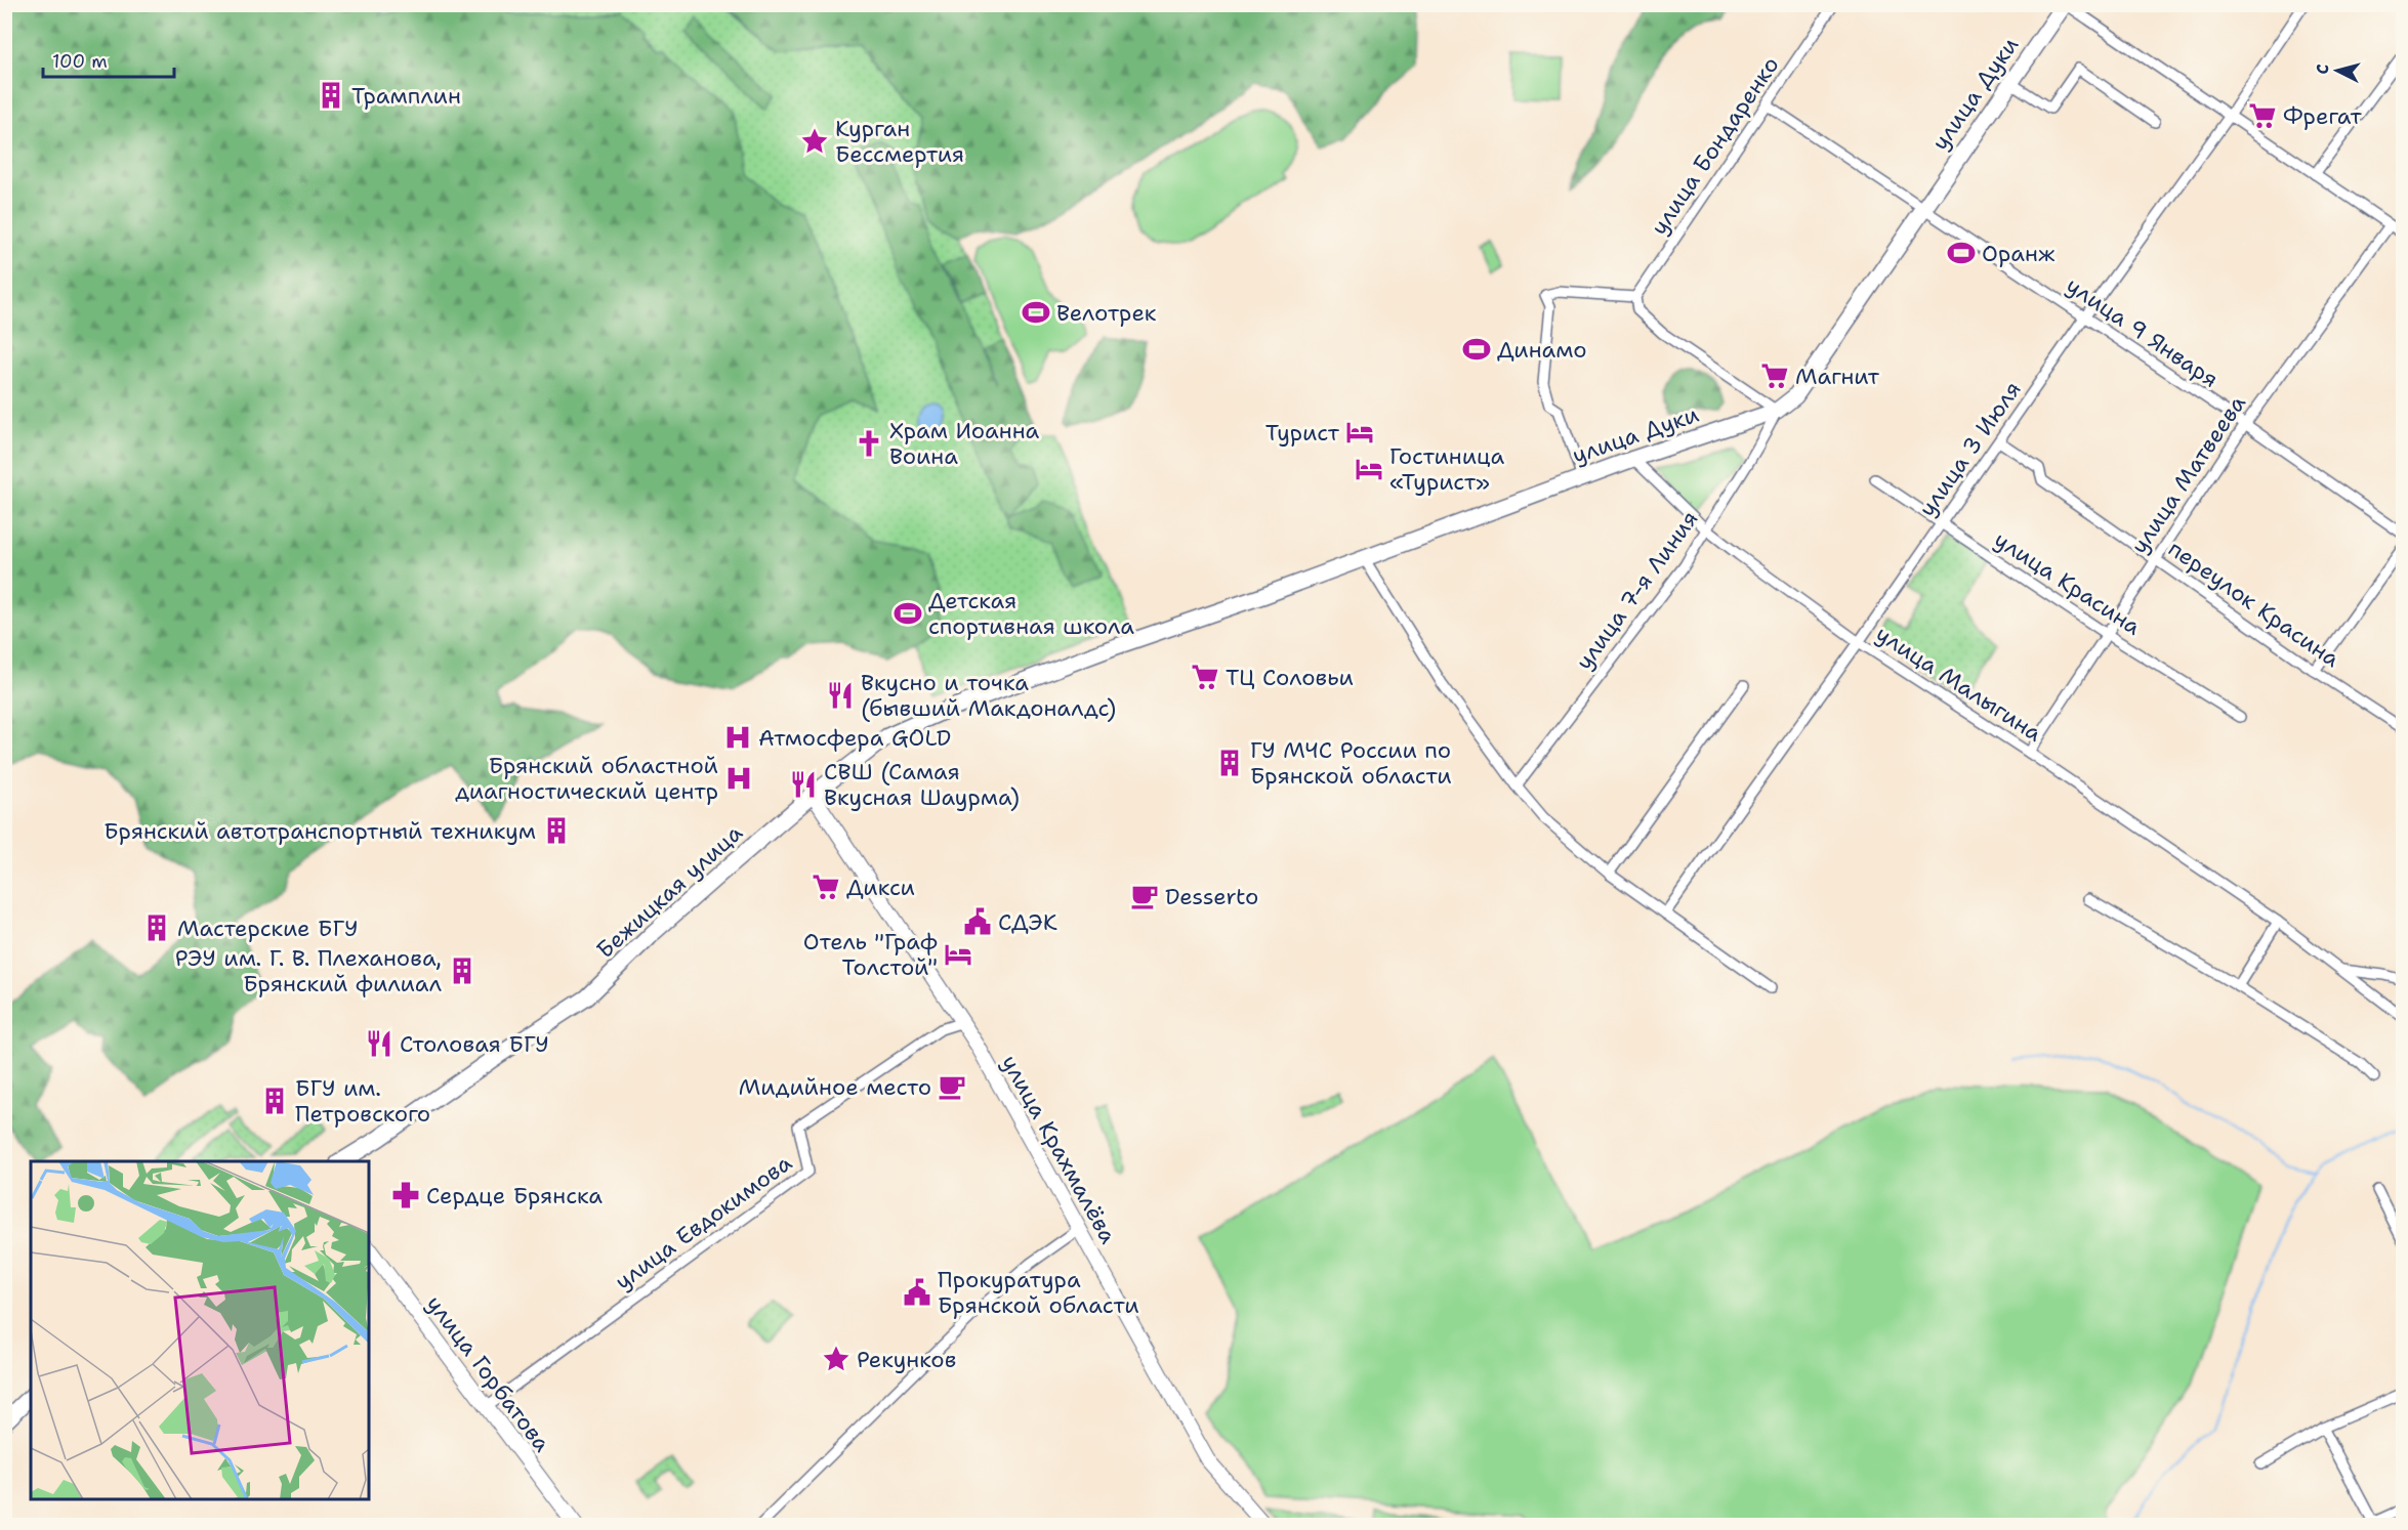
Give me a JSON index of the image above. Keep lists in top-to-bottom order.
{
  "streets": {
    "main road": [
      "улица Дуки",
      "Бежицкая улица",
      "улица Крахмалёва",
      "улица Горбатова"
    ],
    "street": [
      "улица Бондаренко",
      "улица 9 Января",
      "улица 3 Июля",
      "улица Матвеева",
      "улица Красина",
      "улица 7-я Линия",
      "переулок Красина",
      "улица Малыгина",
      "улица Евдокимова"
    ]
  },
  "crossings": [
    ["улица Дуки", "улица 9 Января"],
    ["улица Дуки", "улица 7-я Линия"],
    ["улица Дуки", "улица Малыгина"],
    ["улица Дуки", "Бежицкая улица"],
    ["улица Бондаренко", "улица 9 Января"],
    ["улица 9 Января", "улица 3 Июля"],
    ["улица 9 Января", "улица Матвеева"],
    ["улица 3 Июля", "улица Красина"],
    ["улица 3 Июля", "переулок Красина"],
    ["улица 3 Июля", "улица Малыгина"],
    ["улица Матвеева", "улица Красина"],
    ["улица Матвеева", "переулок Красина"],
    ["улица Матвеева", "улица Малыгина"],
    ["улица 7-я Линия", "улица Малыгина"],
    ["Бежицкая улица", "улица Крахмалёва"],
    ["улица Крахмалёва", "улица Евдокимова"],
    ["улица Евдокимова", "улица Горбатова"]
  ],
  "places": {
    "building": [
      "Трамплин",
      "ГУ МЧС России по Брянской области",
      "Брянский автотранспортный техникум",
      "Мастерские БГУ",
      "РЭУ им. Г. В. Плеханова, Брянский филиал",
      "БГУ им. Петровского"
    ],
    "supermarket": [
      "Фрегат",
      "Магнит",
      "ТЦ Соловьи",
      "Дикси"
    ],
    "place": ["Курган Бессмертия", "Рекунков"],
    "sports": [
      "Оранж",
      "Велотрек",
      "Динамо",
      "Детская спортивная школа"
    ],
    "hotel": ["Турист", "Гостиница «Турист»", "Отель \"Граф Толстой\""],
    "church": ["Храм Иоанна Воина"],
    "restaurant": ["Вкусно и точка (бывший Макдоналдс)", "СВШ (Самая Вкусная Шаурма)", "Столовая БГУ"],
    "hospital": ["Атмосфера GOLD", "Брянский областной диагностический центр"],
    "cafe": ["Desserto", "Мидийное место"],
    "public building": ["СДЭК", "Прокуратура Брянской области"],
    "pharmacy": ["Сердце Брянска"]
  },
  "scale_bar": "100 m",
  "north": "left"
}
